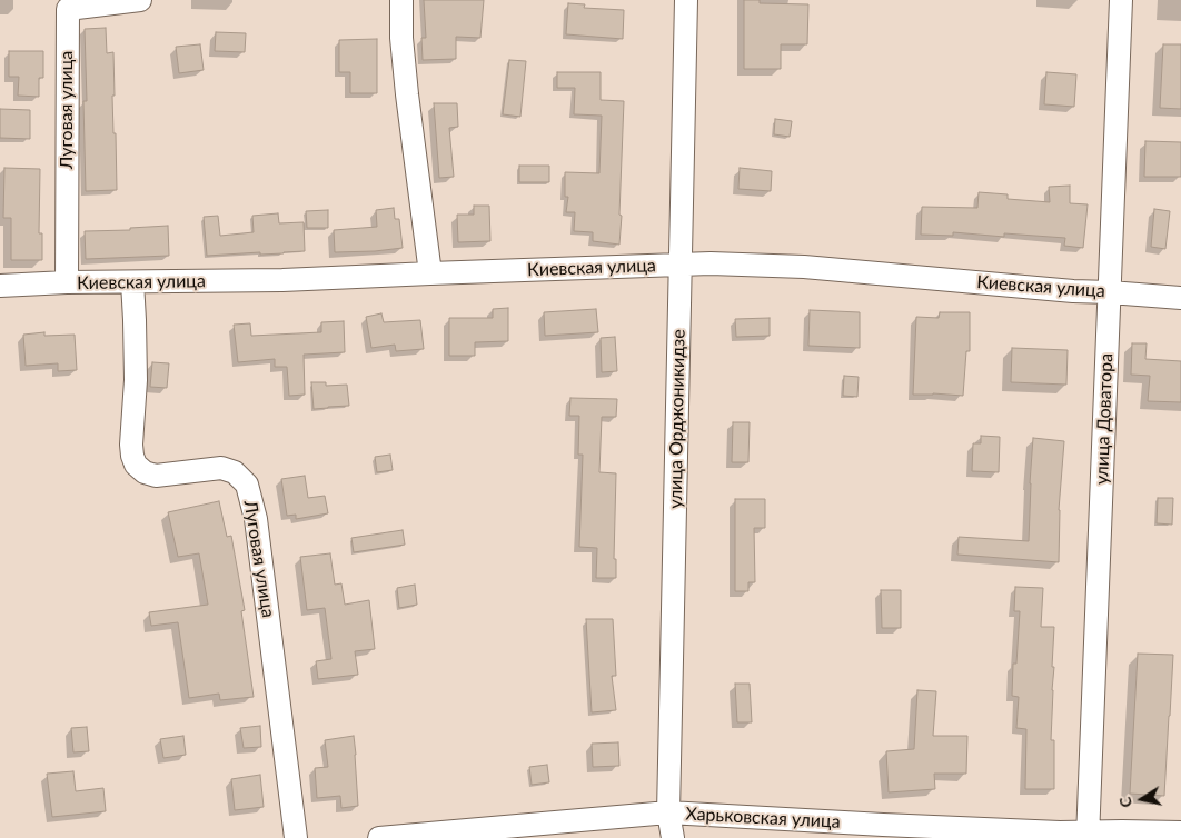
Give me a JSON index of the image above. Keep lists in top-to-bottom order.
{
  "streets": {
    "street": [
      "Луговая улица",
      "Киевская улица",
      "улица Орджоникидзе",
      "улица Доватора",
      "Харьковская улица"
    ]
  },
  "crossings": [
    ["Луговая улица", "Киевская улица"],
    ["Киевская улица", "улица Орджоникидзе"],
    ["Киевская улица", "улица Доватора"],
    ["улица Орджоникидзе", "Харьковская улица"],
    ["улица Доватора", "Харьковская улица"]
  ],
  "north": "left"
}
